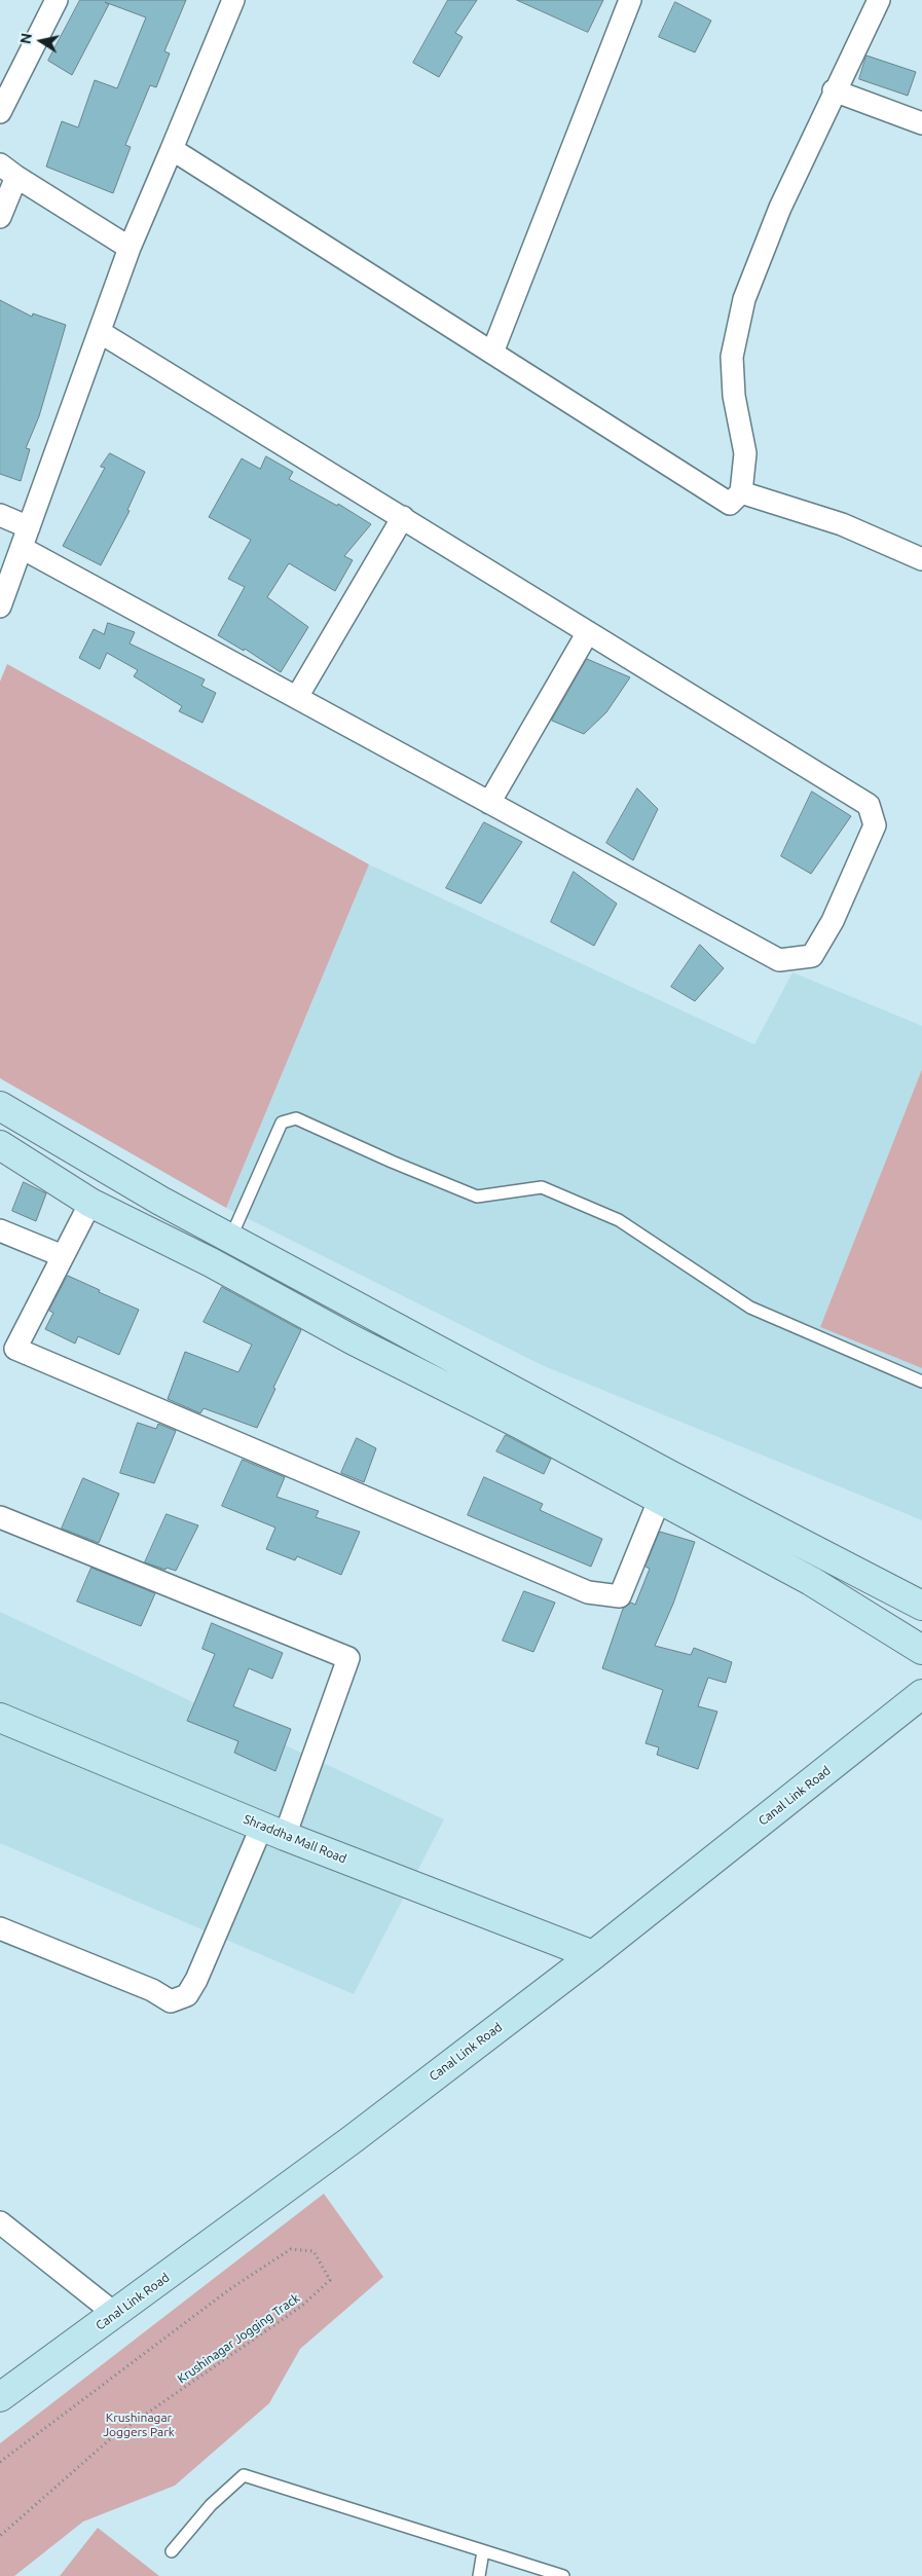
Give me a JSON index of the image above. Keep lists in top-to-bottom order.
{
  "streets": {
    "street": ["Canal Link Road", "Shraddha Mall Road"],
    "path": ["Krushinagar Jogging Track"]
  },
  "crossings": [
    ["Canal Link Road", "Shraddha Mall Road"]
  ],
  "parks": ["Krushinagar Joggers Park"],
  "north": "left"
}
